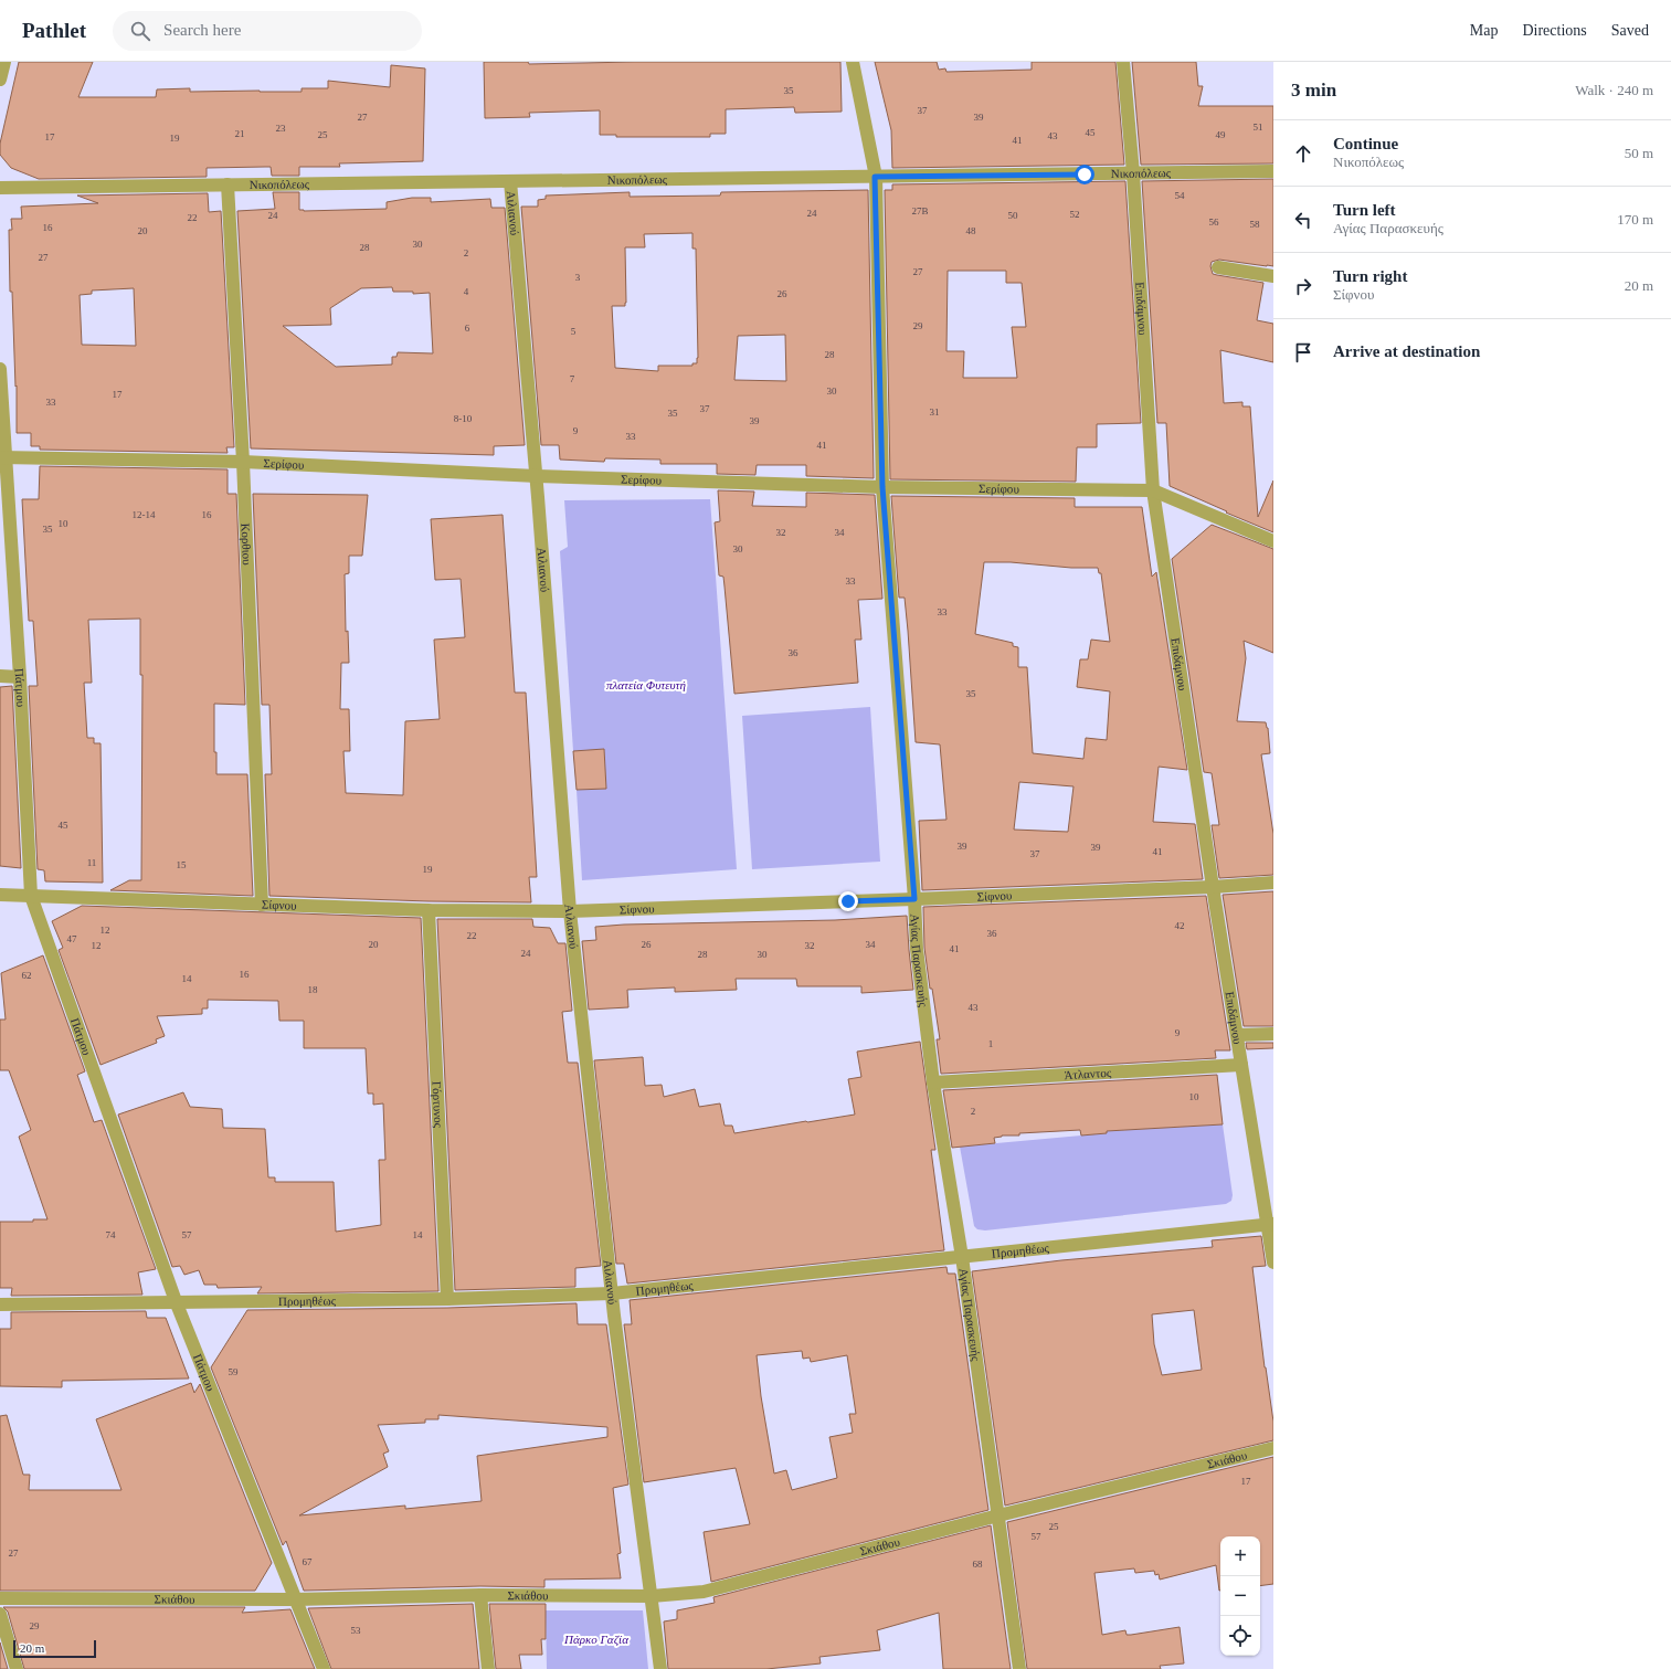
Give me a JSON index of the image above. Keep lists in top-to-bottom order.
{
  "streets": {
    "street": [
      "Νικοπόλεως",
      "Αιλιανού",
      "Επιδάμνου",
      "Σερίφου",
      "Κορθιου",
      "Πάτμου",
      "Σίφνου",
      "Αγίας Παρασκευής",
      "Άτλαντος",
      "Γόρτυνος",
      "Προμηθέως",
      "Σκιάθου"
    ]
  },
  "crossings": [
    ["Νικοπόλεως", "Αιλιανού"],
    ["Νικοπόλεως", "Επιδάμνου"],
    ["Νικοπόλεως", "Κορθιου"],
    ["Νικοπόλεως", "Αγίας Παρασκευής"],
    ["Αιλιανού", "Σερίφου"],
    ["Αιλιανού", "Σίφνου"],
    ["Αιλιανού", "Προμηθέως"],
    ["Αιλιανού", "Σκιάθου"],
    ["Επιδάμνου", "Σερίφου"],
    ["Επιδάμνου", "Σίφνου"],
    ["Επιδάμνου", "Άτλαντος"],
    ["Επιδάμνου", "Προμηθέως"],
    ["Σερίφου", "Κορθιου"],
    ["Σερίφου", "Πάτμου"],
    ["Σερίφου", "Αγίας Παρασκευής"],
    ["Κορθιου", "Σίφνου"],
    ["Πάτμου", "Σίφνου"],
    ["Πάτμου", "Προμηθέως"],
    ["Πάτμου", "Σκιάθου"],
    ["Σίφνου", "Αγίας Παρασκευής"],
    ["Σίφνου", "Γόρτυνος"],
    ["Αγίας Παρασκευής", "Άτλαντος"],
    ["Αγίας Παρασκευής", "Προμηθέως"],
    ["Αγίας Παρασκευής", "Σκιάθου"],
    ["Γόρτυνος", "Προμηθέως"]
  ],
  "parks": ["πλατεία Φυτευτή", "Πάρκο Γαζία"],
  "house_numbers": [
    "35",
    "37",
    "27",
    "39",
    "51",
    "23",
    "45",
    "21",
    "25",
    "49",
    "43",
    "17",
    "19",
    "41",
    "54",
    "27Β",
    "24",
    "52",
    "24",
    "50",
    "22",
    "56",
    "58",
    "16",
    "20",
    "48",
    "30",
    "28",
    "2",
    "27",
    "27",
    "3",
    "4",
    "26",
    "29",
    "6",
    "5",
    "28",
    "7",
    "30",
    "17",
    "33",
    "37",
    "31",
    "35",
    "8-10",
    "39",
    "9",
    "33",
    "41",
    "12-14",
    "16",
    "10",
    "35",
    "32",
    "34",
    "30",
    "33",
    "33",
    "36",
    "35",
    "45",
    "39",
    "39",
    "41",
    "37",
    "11",
    "15",
    "19",
    "42",
    "12",
    "36",
    "22",
    "47",
    "20",
    "26",
    "34",
    "12",
    "32",
    "41",
    "24",
    "28",
    "30",
    "16",
    "62",
    "14",
    "18",
    "43",
    "9",
    "1",
    "10",
    "2",
    "74",
    "57",
    "14",
    "59",
    "17",
    "25",
    "57",
    "27",
    "67",
    "68",
    "29",
    "53"
  ],
  "scale_bar": "20 m",
  "page": {
    "header": "Pathlet",
    "search": "Search here",
    "nav": ["Map", "Directions", "Saved"],
    "heading": ["3 min", "Walk · 240 m"],
    "list": [
      ["Continue", "Νικοπόλεως", "50 m"],
      ["Turn left", "Αγίας Παρασκευής", "170 m"],
      ["Turn right", "Σίφνου", "20 m"],
      "Arrive at destination"
    ],
    "map_buttons": ["+", "−"],
    "scale": "20 m"
  }
}
